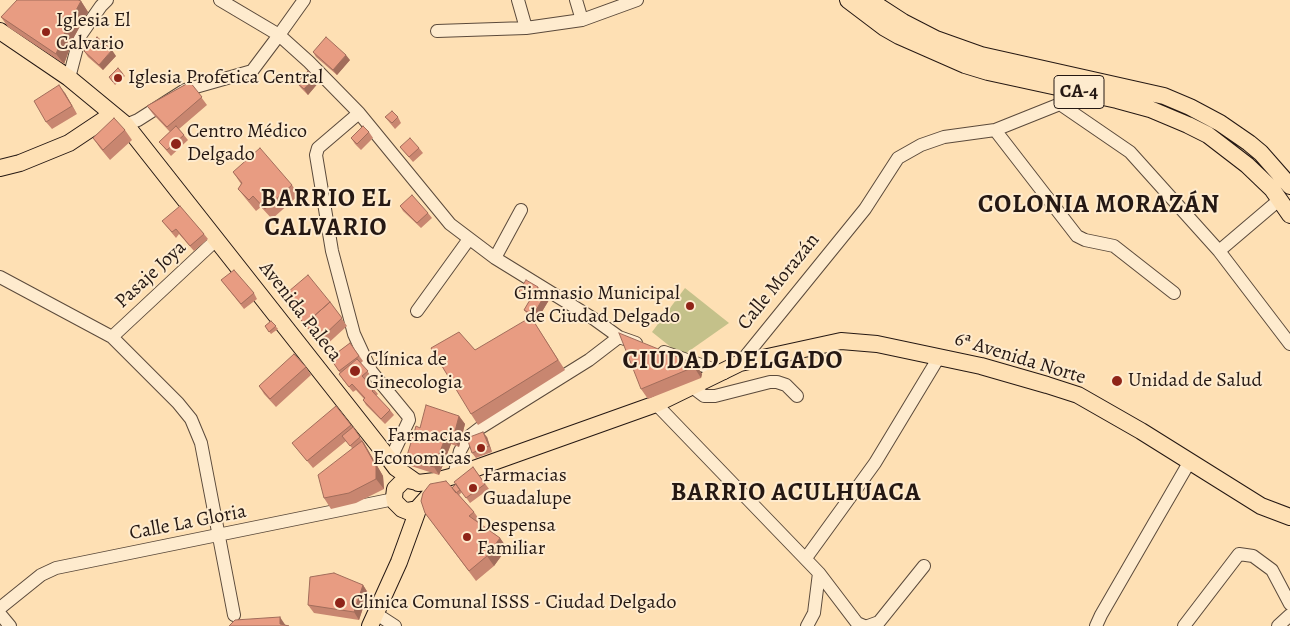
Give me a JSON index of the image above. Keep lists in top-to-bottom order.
{
  "streets": {
    "main road": [
      "CA-4",
      "Calle Morazán",
      "Avenida Paleca",
      "6ª Avenida Norte"
    ],
    "street": ["Pasaje Joya", "Calle La Gloria"]
  },
  "crossings": [
    ["CA-4", "Calle Morazán"],
    ["Pasaje Joya", "Avenida Paleca"],
    ["Calle Morazán", "Avenida Paleca"],
    ["Calle Morazán", "6ª Avenida Norte"],
    ["Calle Morazán", "Calle La Gloria"],
    ["Avenida Paleca", "Calle La Gloria"]
  ],
  "districts": [
    "BARRIO EL CALVARIO",
    "COLONIA MORAZÁN",
    "CIUDAD DELGADO",
    "BARRIO ACULHUACA"
  ],
  "places": [
    "Iglesia El Calvario",
    "Iglesia Profetica Central",
    "Centro Médico Delgado",
    "Gimnasio Municipal de Ciudad Delgado",
    "Clínica de Ginecologia",
    "Unidad de Salud",
    "Farmacias Economicas",
    "Farmacias Guadalupe",
    "Despensa Familiar",
    "Clinica Comunal ISSS - Ciudad Delgado"
  ]
}
